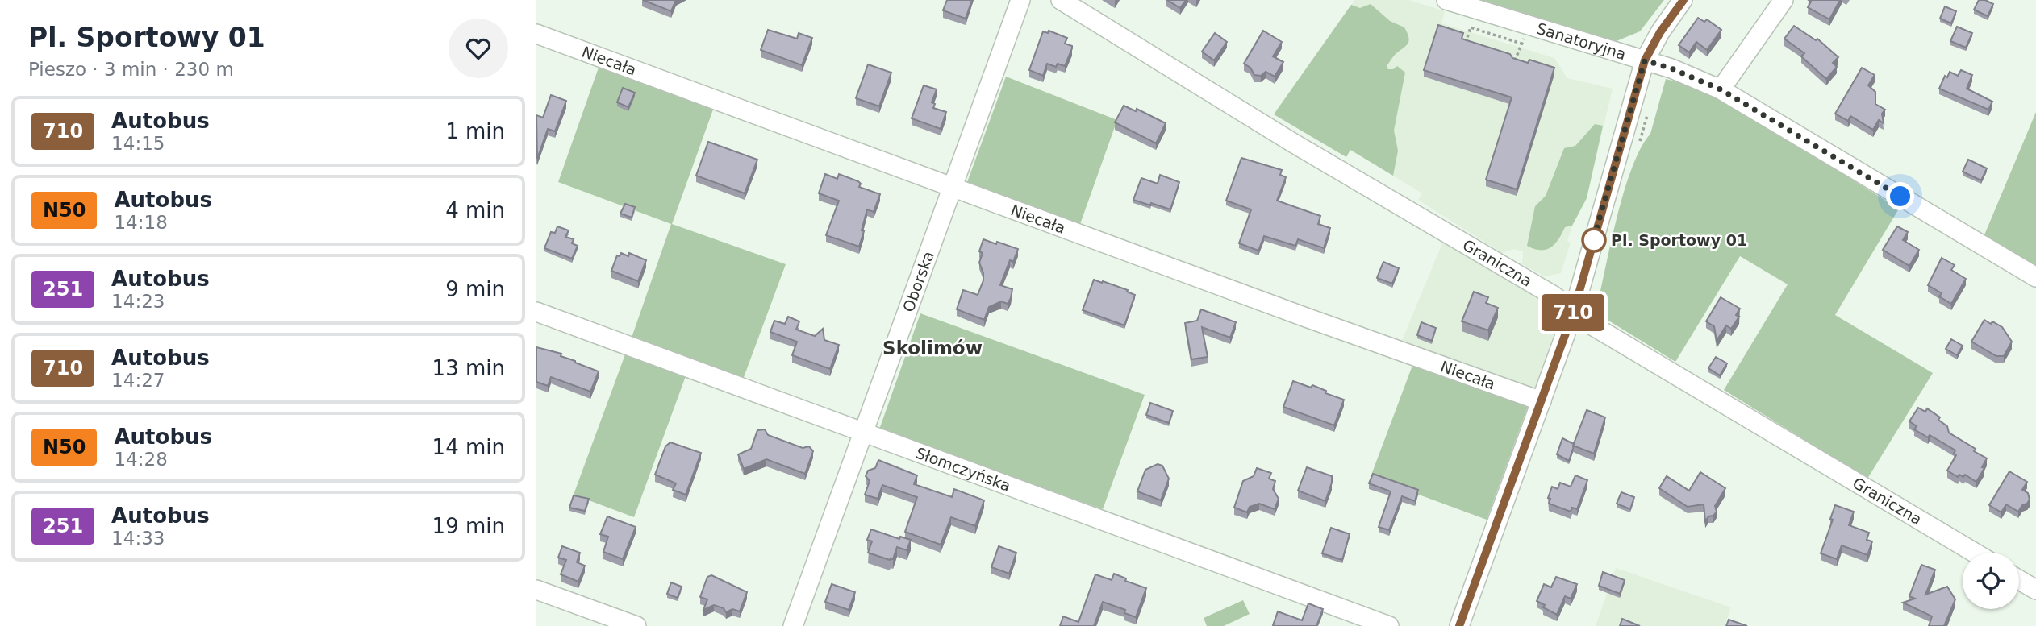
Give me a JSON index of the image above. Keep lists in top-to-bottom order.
{
  "streets": {
    "street": [
      "Sanatoryjna",
      "Niecała",
      "Graniczna",
      "Oborska",
      "Słomczyńska"
    ]
  },
  "crossings": [
    ["Niecała", "Oborska"],
    ["Oborska", "Słomczyńska"]
  ],
  "districts": ["Skolimów"],
  "places": ["Pl. Sportowy 01"],
  "lines": ["bus line 710"],
  "page": {
    "heading": ["Pl. Sportowy 01", "Pieszo · 3 min · 230 m"],
    "on_map": "710",
    "list": [
      {
        "mark": "710",
        "name": "Autobus",
        "note": "14:15",
        "value": "1 min"
      },
      {
        "mark": "N50",
        "name": "Autobus",
        "note": "14:18",
        "value": "4 min"
      },
      {
        "mark": "251",
        "name": "Autobus",
        "note": "14:23",
        "value": "9 min"
      },
      {
        "mark": "710",
        "name": "Autobus",
        "note": "14:27",
        "value": "13 min"
      },
      {
        "mark": "N50",
        "name": "Autobus",
        "note": "14:28",
        "value": "14 min"
      },
      {
        "mark": "251",
        "name": "Autobus",
        "note": "14:33",
        "value": "19 min"
      }
    ]
  }
}
